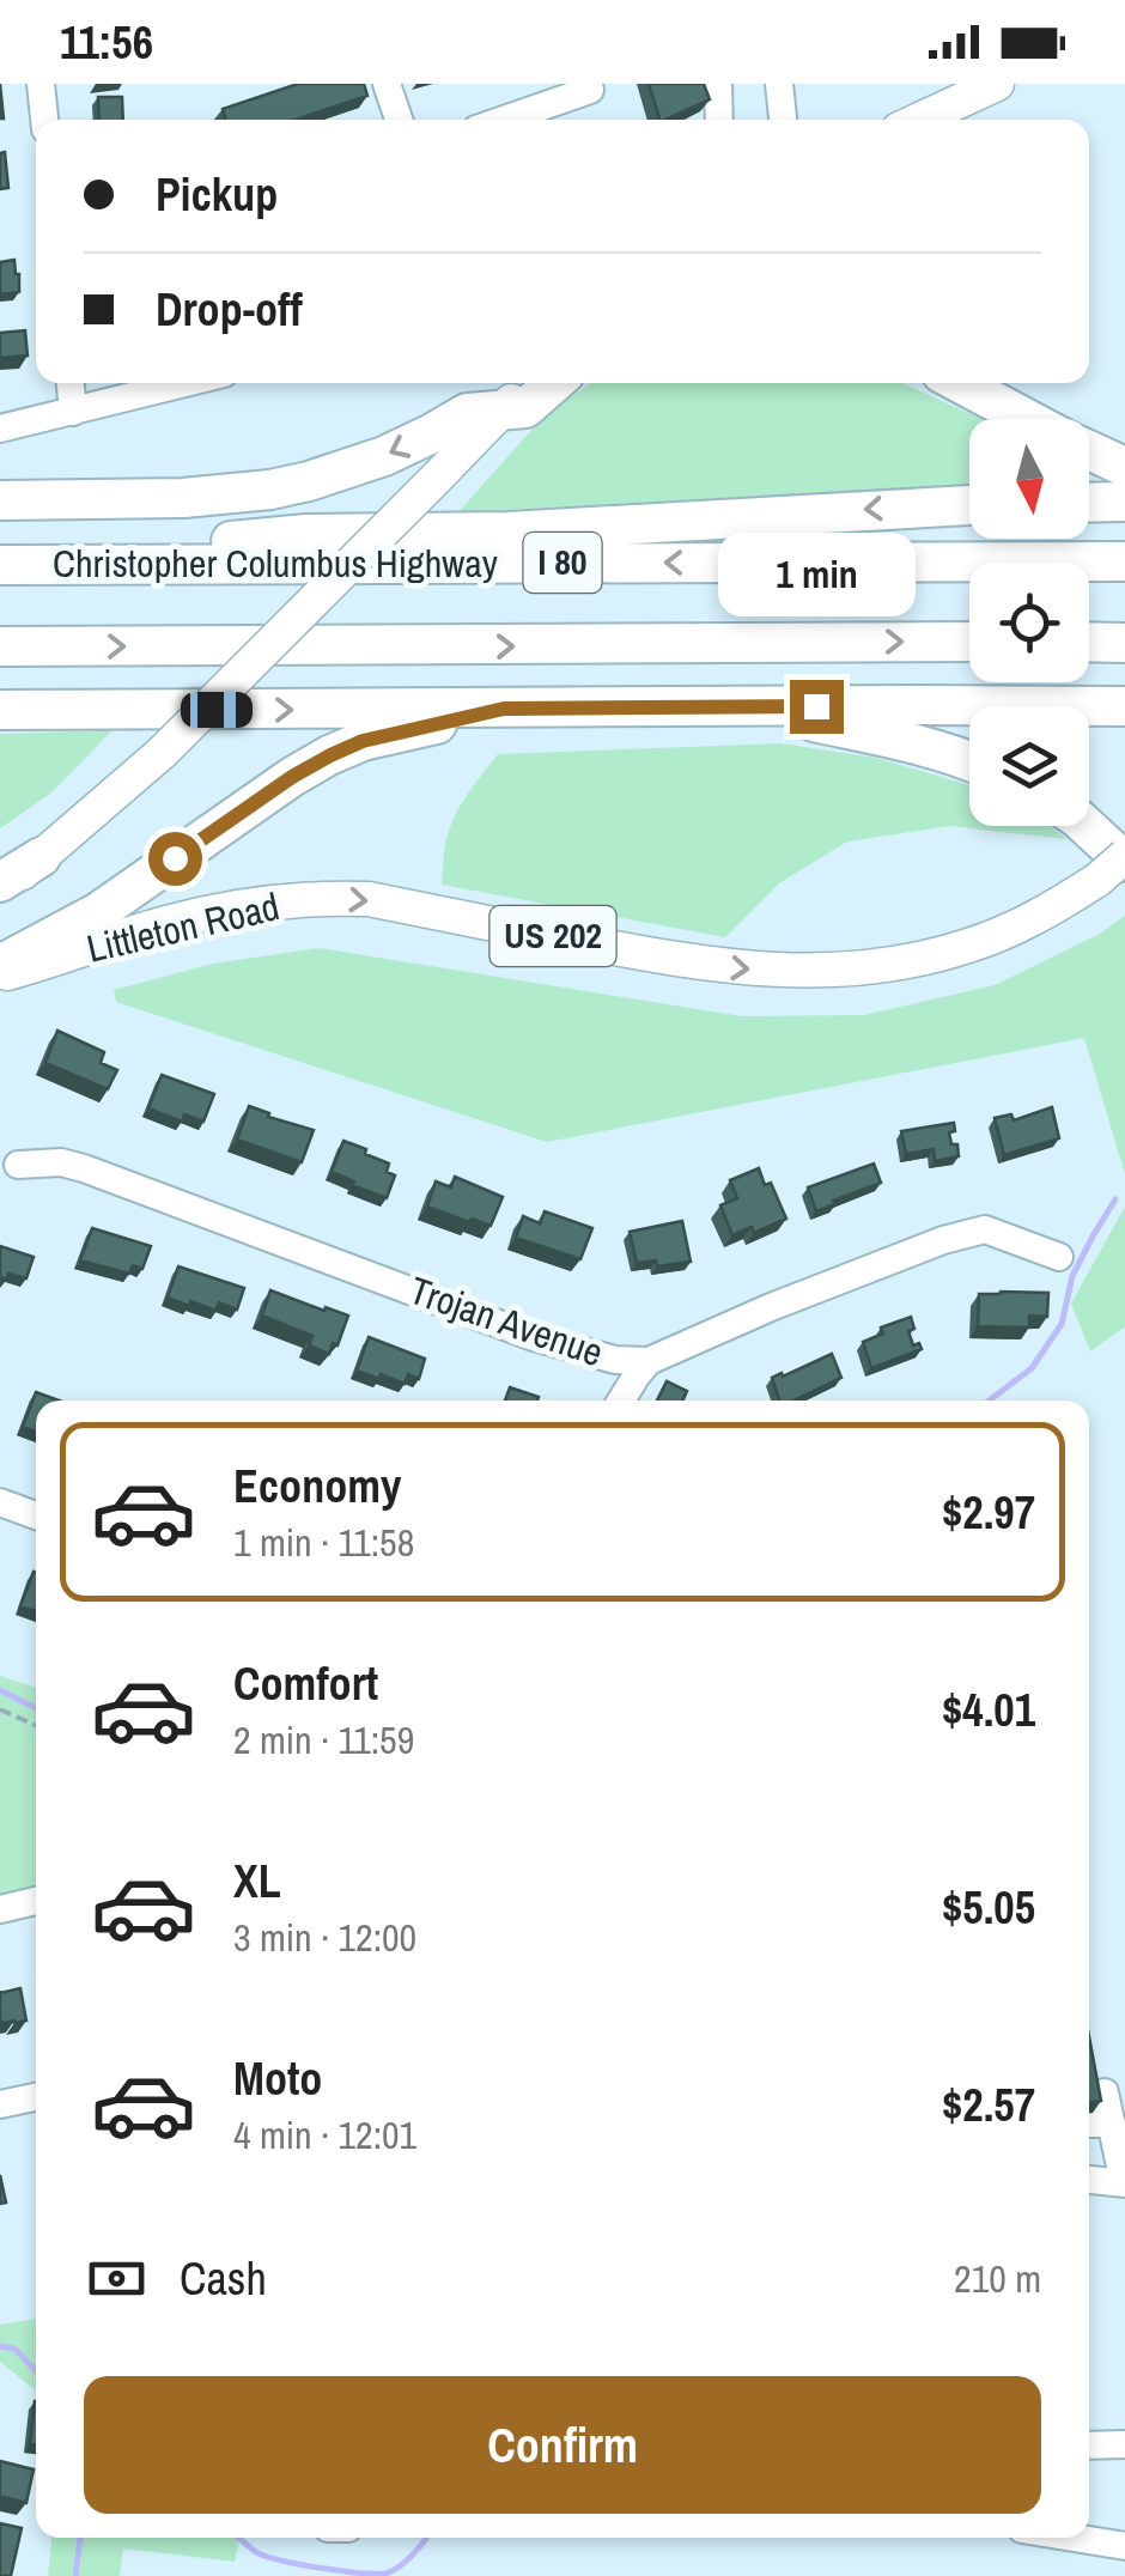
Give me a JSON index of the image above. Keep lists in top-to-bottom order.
{
  "streets": {
    "highway": ["I 80", "Christopher Columbus Highway"],
    "main road": ["Littleton Road", "US 202"],
    "street": ["Trojan Avenue"]
  },
  "one_way": ["Littleton Road"],
  "north": "bottom",
  "page": {
    "status": "11:56",
    "banner": ["Pickup", "Drop-off"],
    "bubble": "1 min",
    "list": [
      {
        "name": "Economy",
        "note": "1 min · 11:58",
        "value": "$2.97"
      },
      {
        "name": "Comfort",
        "note": "2 min · 11:59",
        "value": "$4.01"
      },
      {
        "name": "XL",
        "note": "3 min · 12:00",
        "value": "$5.05"
      },
      {
        "name": "Moto",
        "note": "4 min · 12:01",
        "value": "$2.57"
      }
    ],
    "pay": ["Cash", "210 m"],
    "buttons": "Confirm"
  }
}
